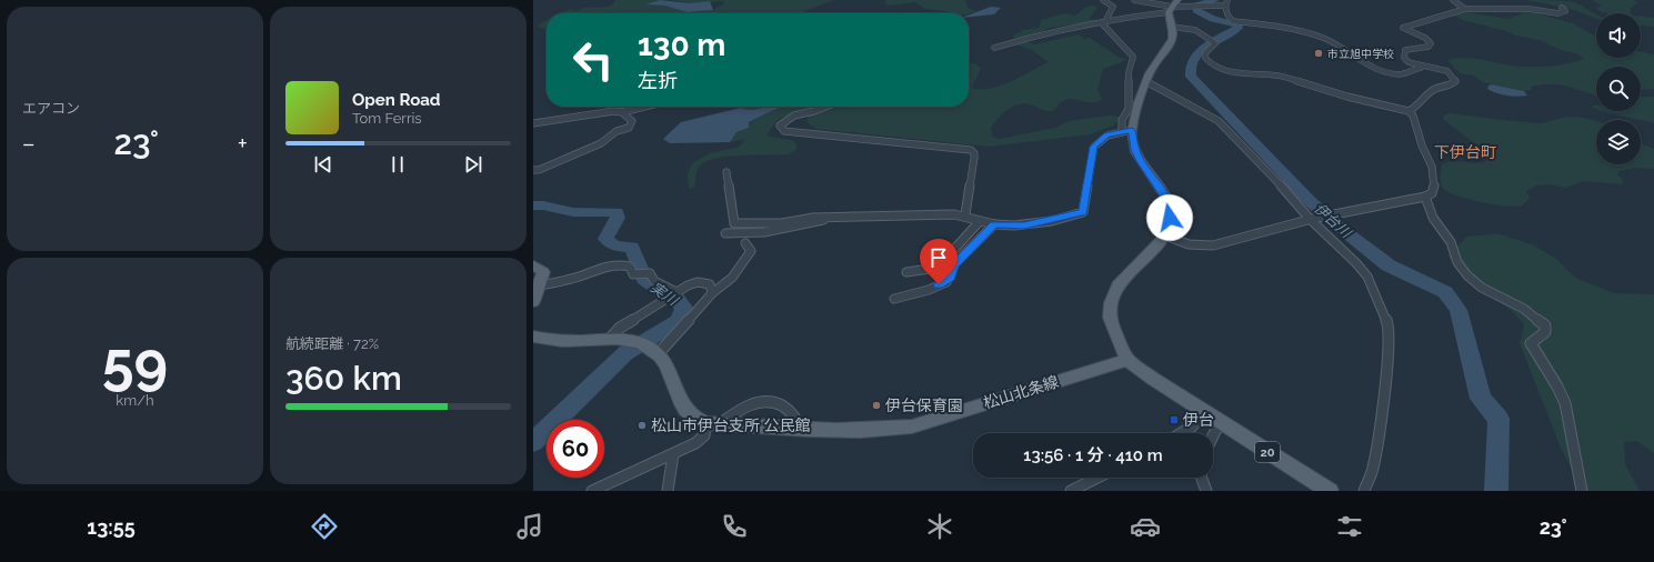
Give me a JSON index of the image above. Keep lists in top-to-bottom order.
{
  "streets": {
    "main road": ["松山北条線", "20"]
  },
  "crossings": [
    ["松山北条線", "20"]
  ],
  "districts": ["下伊台町"],
  "water": ["伊台川", "実川"],
  "places": {
    "other": ["市立旭中学校", "伊台保育園", "松山市伊台支所 公民館"],
    "transit": ["伊台"]
  },
  "page": {
    "tile": [
      "エアコン",
      ["59", "km/h"],
      ["航続距離 · 72%", "360 km"]
    ],
    "turn": ["130 m", "左折"],
    "song": ["Open Road", "Tom Ferris"],
    "heat": ["−", "23°", "+"],
    "limit": "60",
    "trip": "13:56 · 1 分 · 410 m",
    "tabs": ["13:55", "23°"]
  }
}
